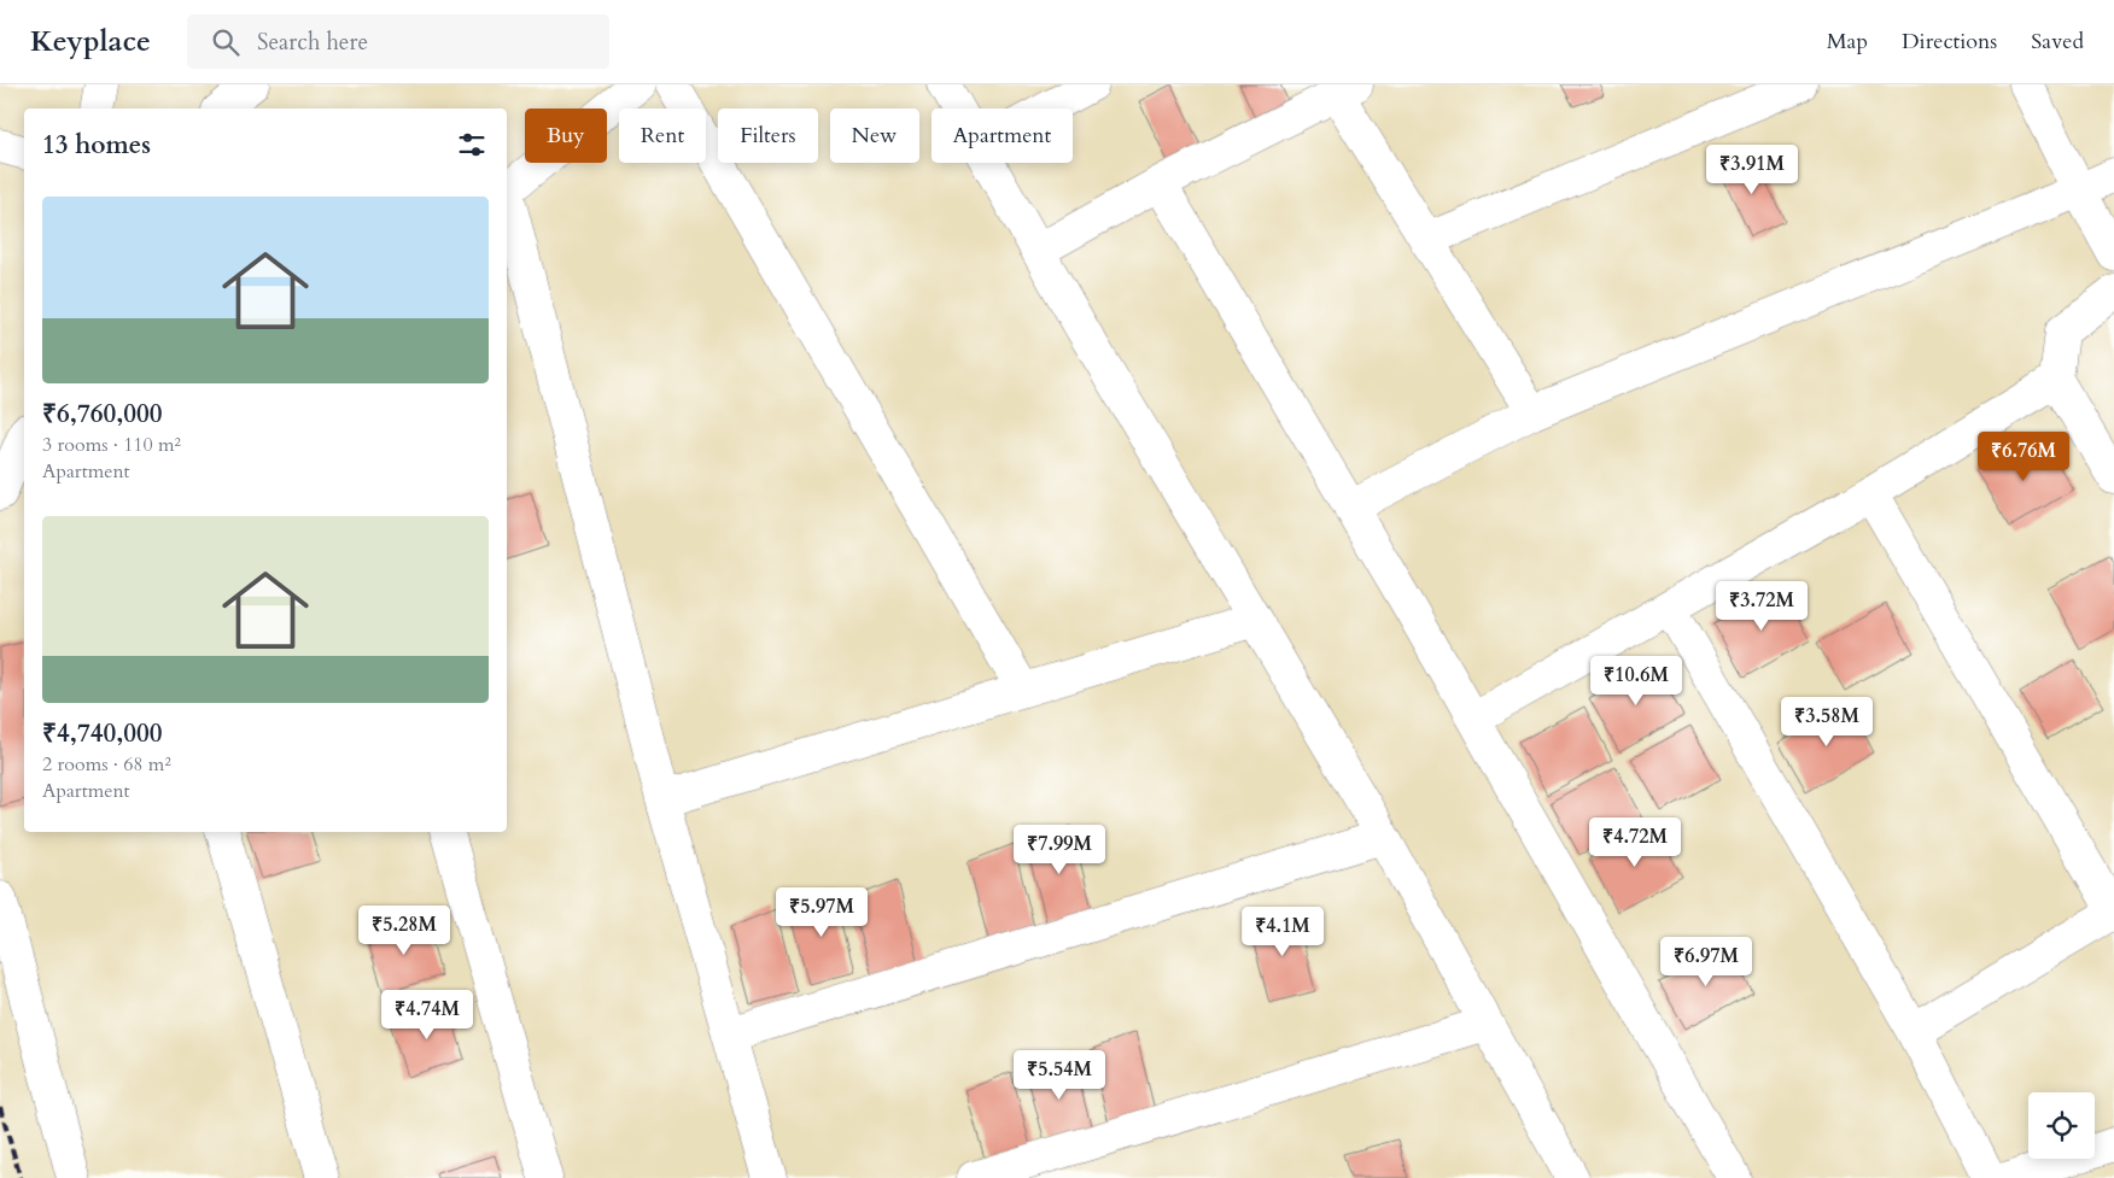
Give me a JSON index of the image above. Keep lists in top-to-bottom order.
{
  "page": {
    "header": "Keyplace",
    "search": "Search here",
    "nav": ["Map", "Directions", "Saved"],
    "chip": [
      "Buy",
      "Rent",
      "Filters",
      "New",
      "Apartment"
    ],
    "heading": "13 homes",
    "price": [
      "₹3.91M",
      "₹6.76M",
      "₹3.72M",
      "₹10.6M",
      "₹3.58M",
      "₹4.72M",
      "₹7.99M",
      "₹5.97M",
      "₹5.28M",
      "₹4.1M",
      "₹6.97M",
      "₹4.74M",
      "₹5.54M"
    ],
    "list": [
      {
        "name": "₹6,760,000",
        "note": "3 rooms · 110 m² · Apartment"
      },
      {
        "name": "₹4,740,000",
        "note": "2 rooms · 68 m² · Apartment"
      }
    ]
  }
}
